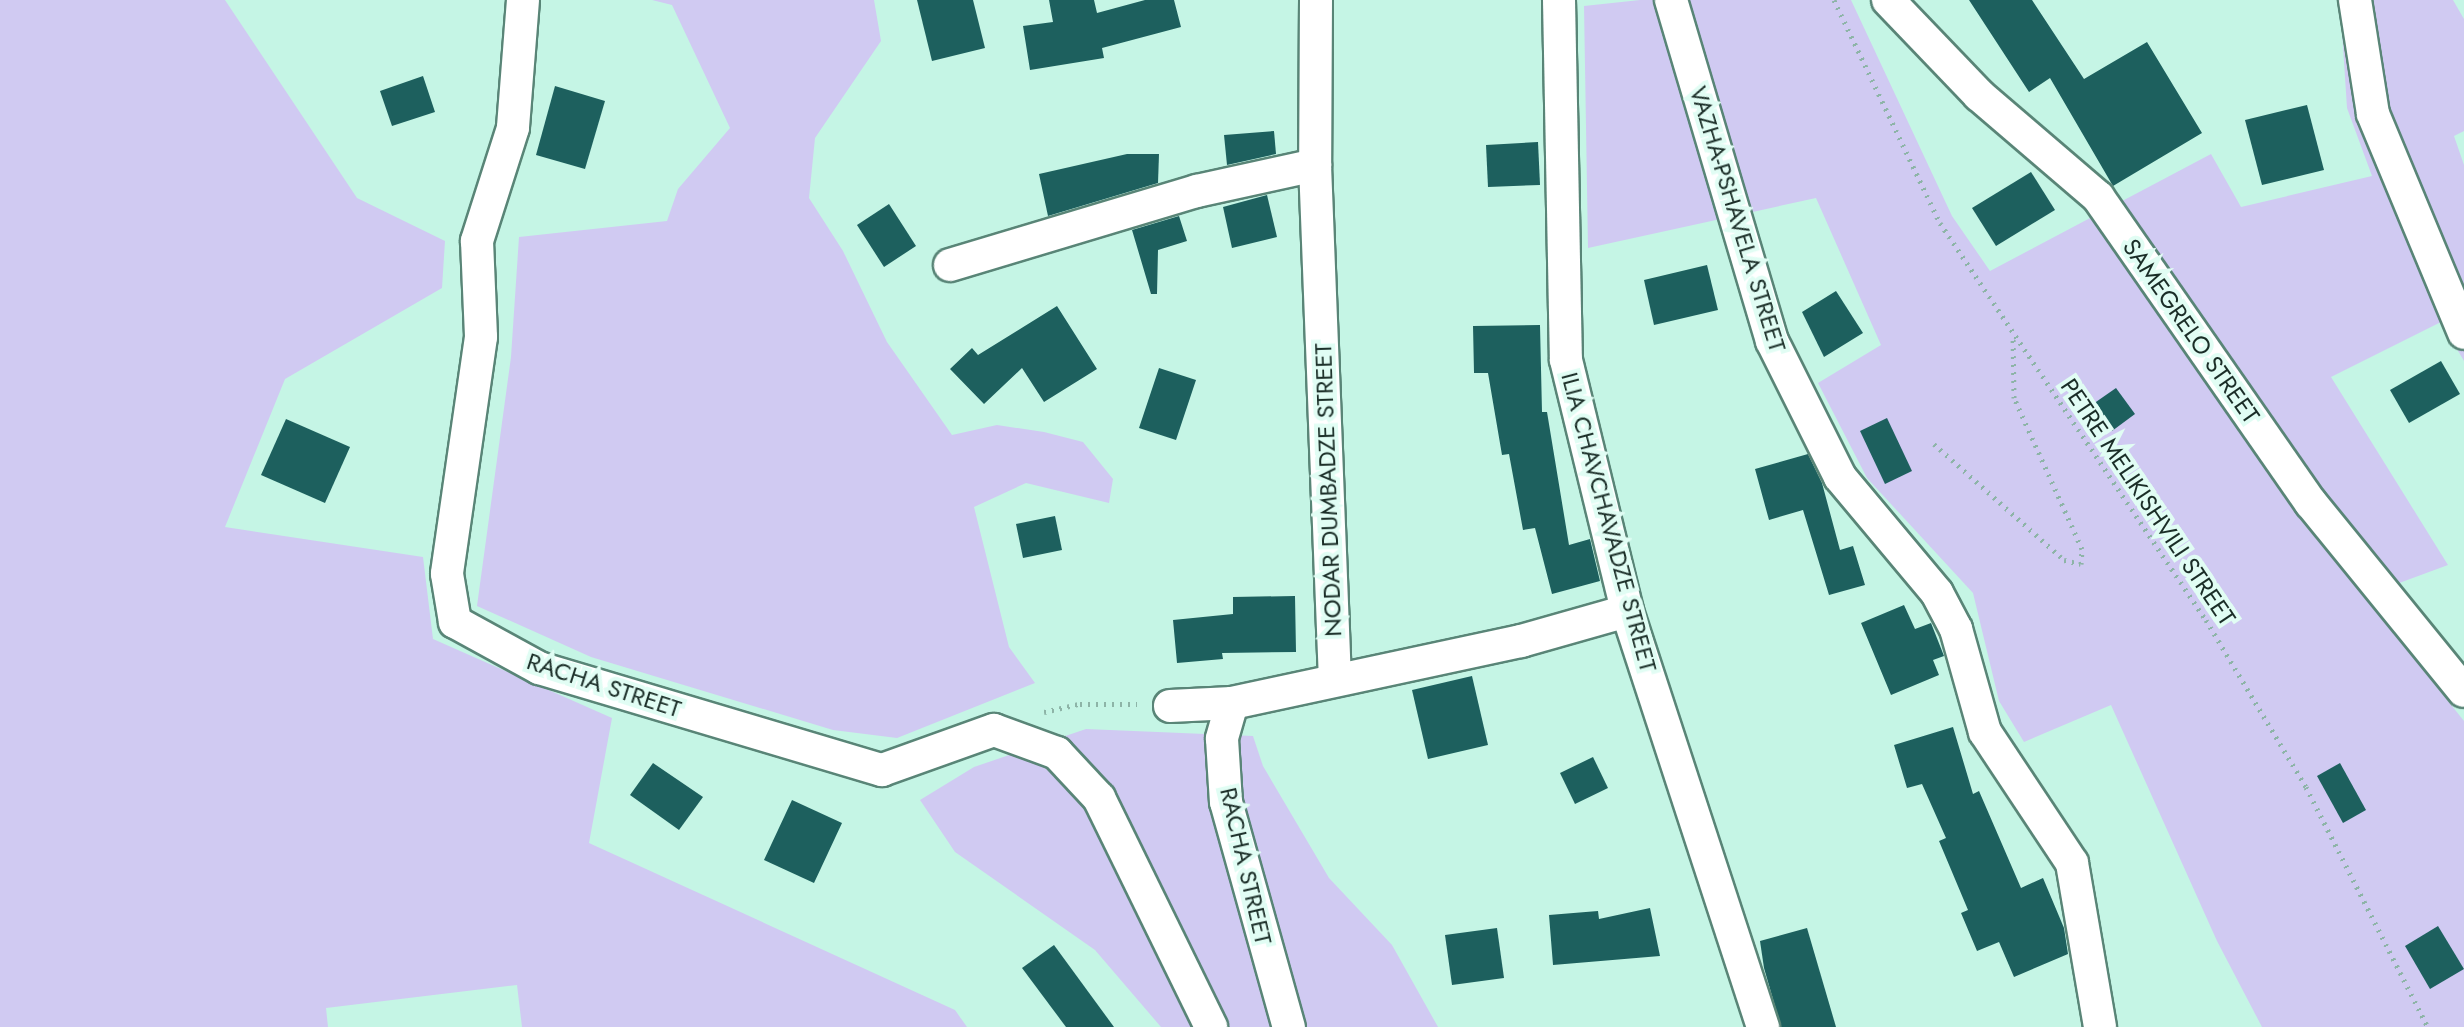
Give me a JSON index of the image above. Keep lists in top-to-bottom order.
{
  "streets": {
    "street": [
      "VAZHA-PSHAVELA STREET",
      "SAMEGRELO STREET",
      "NODAR DUMBADZE STREET",
      "ILIA CHAVCHAVADZE STREET",
      "RACHA STREET"
    ],
    "path": ["PETRE MELIKISHVILI STREET"]
  }
}
